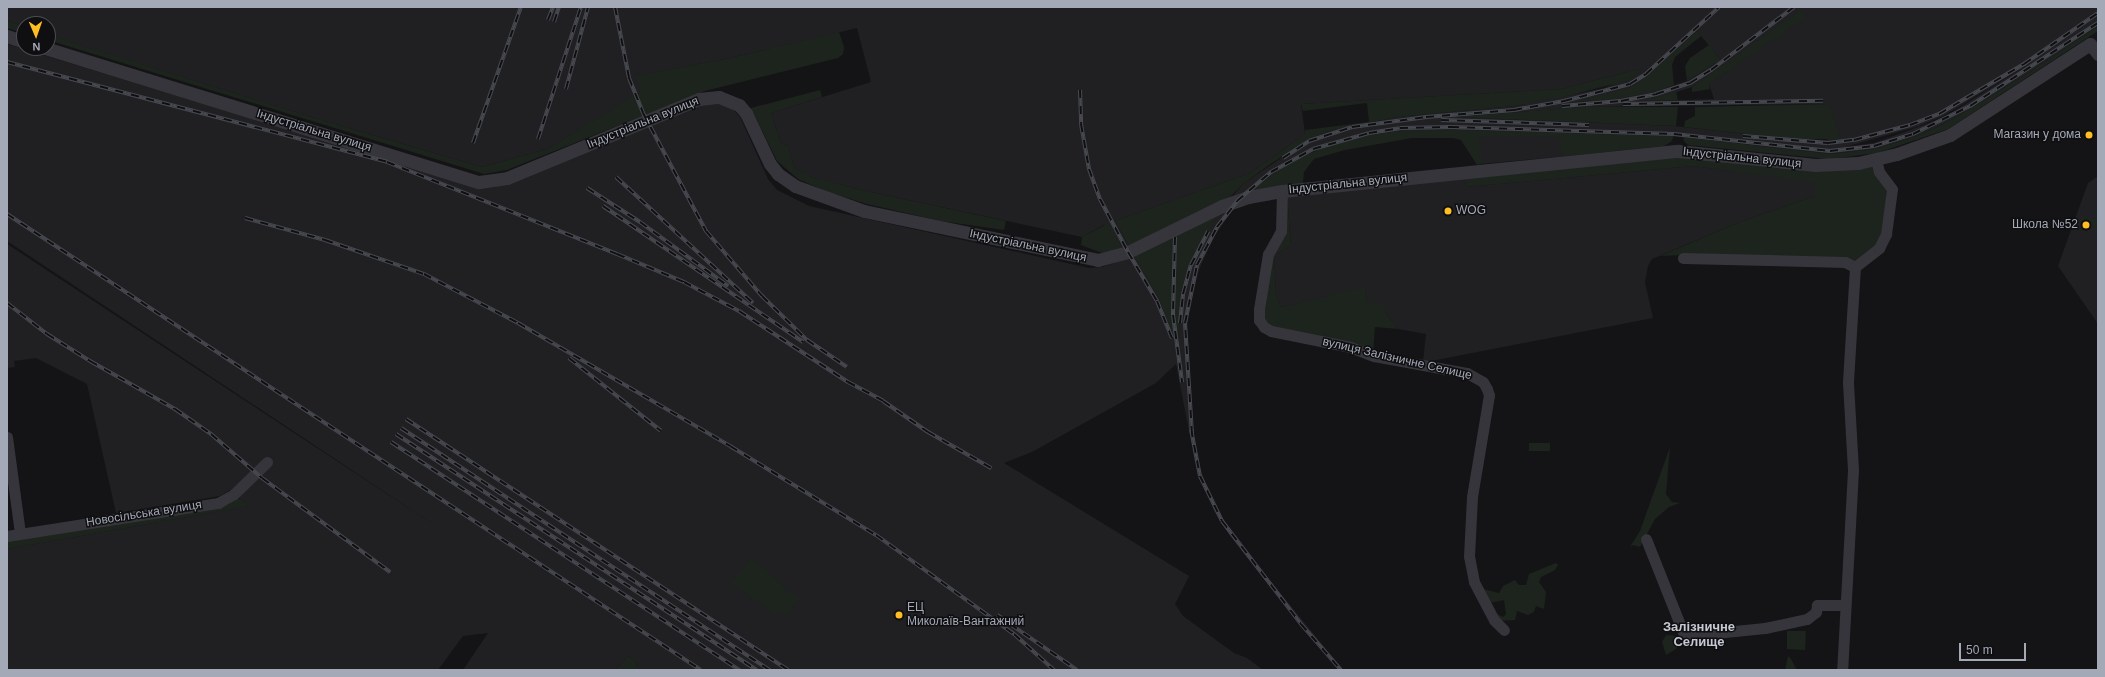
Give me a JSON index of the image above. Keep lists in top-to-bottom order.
{
  "streets": {
    "street": ["Індустріальна вулиця", "вулиця Залізничне Селище", "Новосільська вулиця"]
  },
  "crossings": [
    ["Індустріальна вулиця", "вулиця Залізничне Селище"]
  ],
  "districts": ["Залізничне Селище"],
  "places": [
    "Магазин у дома",
    "WOG",
    "Школа №52",
    "ЕЦ Миколаїв-Вантажний"
  ],
  "scale_bar": "50 m",
  "north": "bottom"
}
